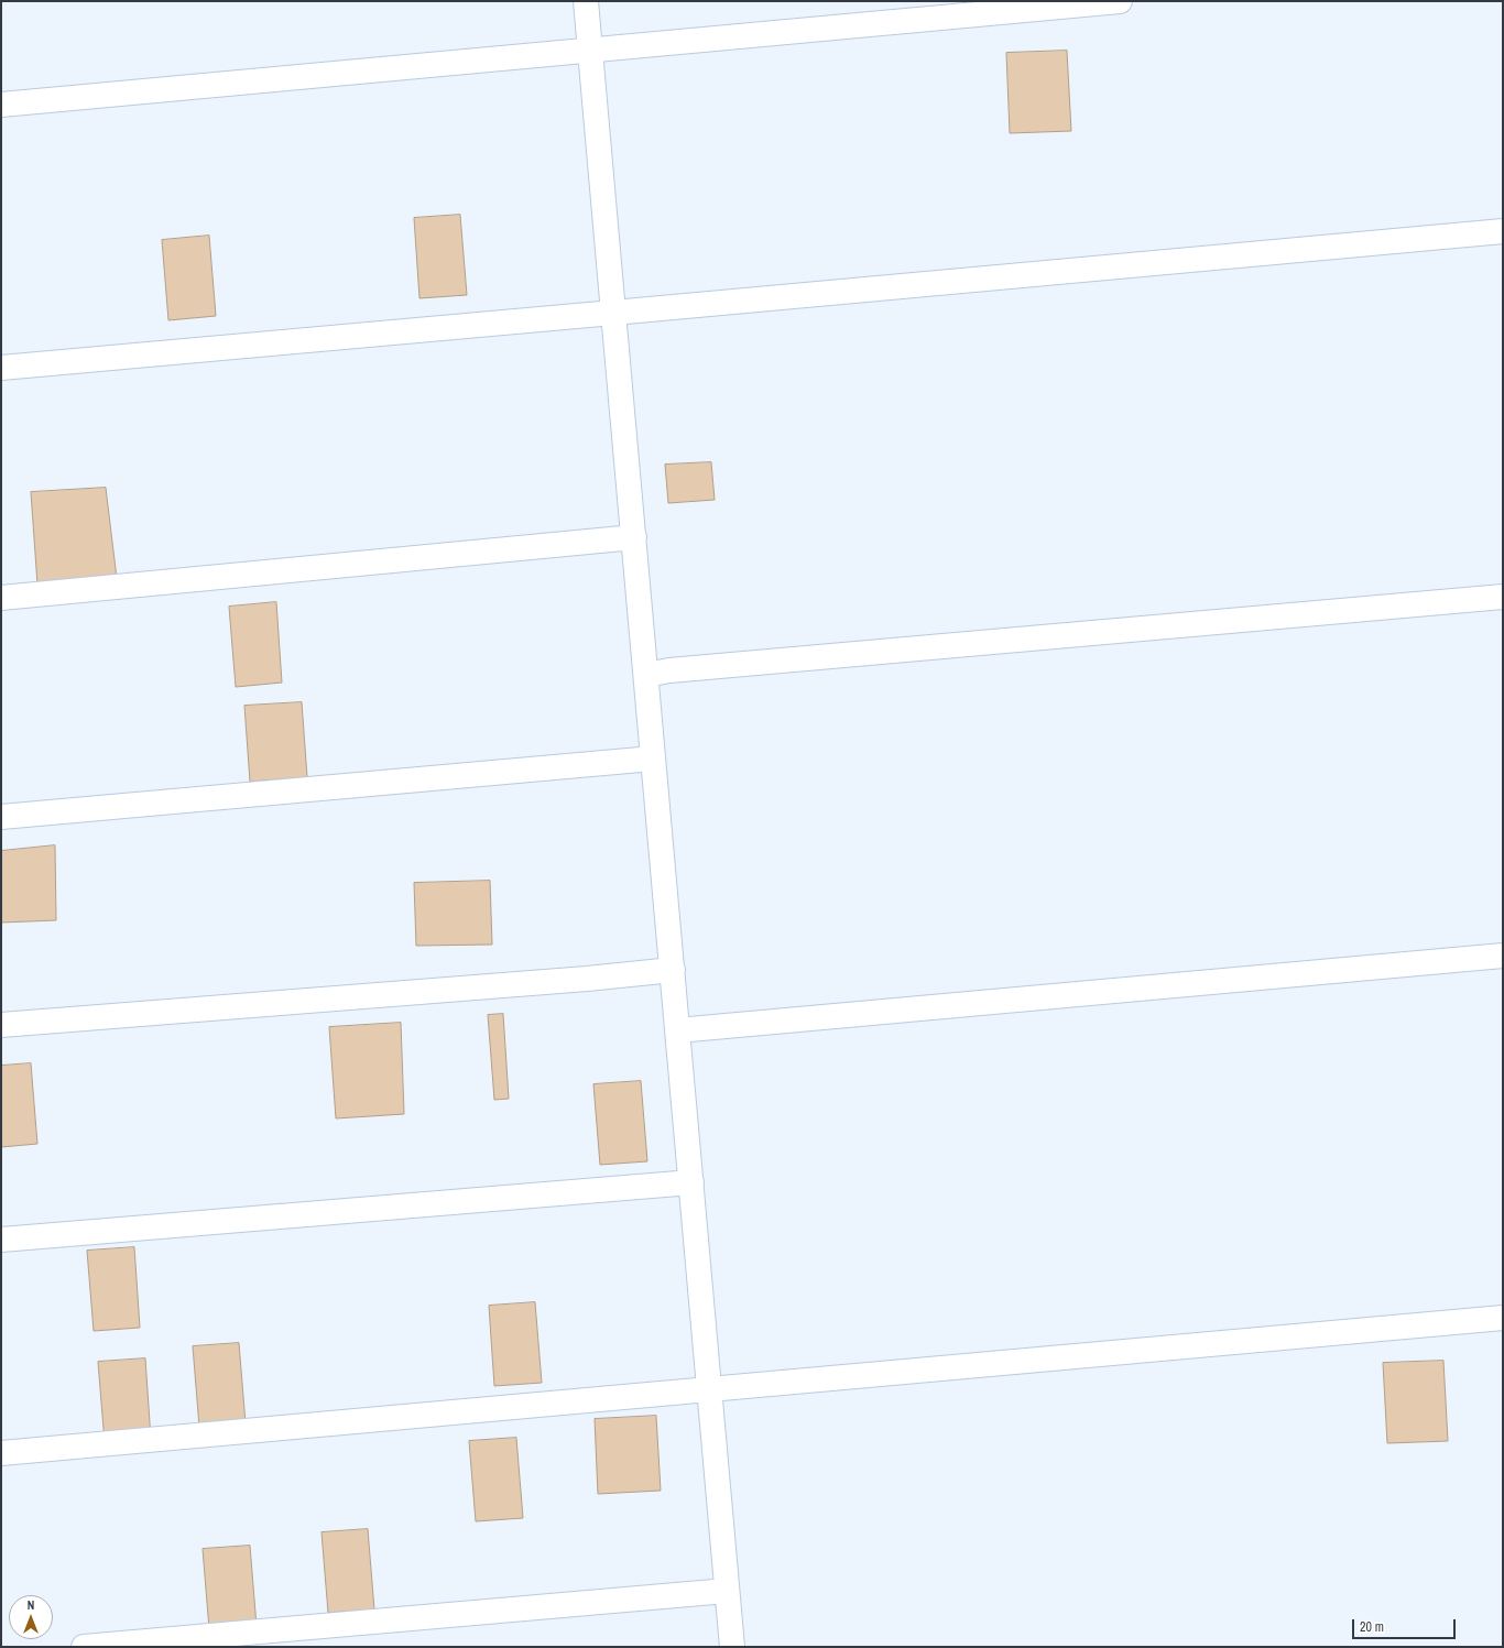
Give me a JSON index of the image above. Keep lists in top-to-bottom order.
{
  "scale_bar": "20 m",
  "north": "top"
}
